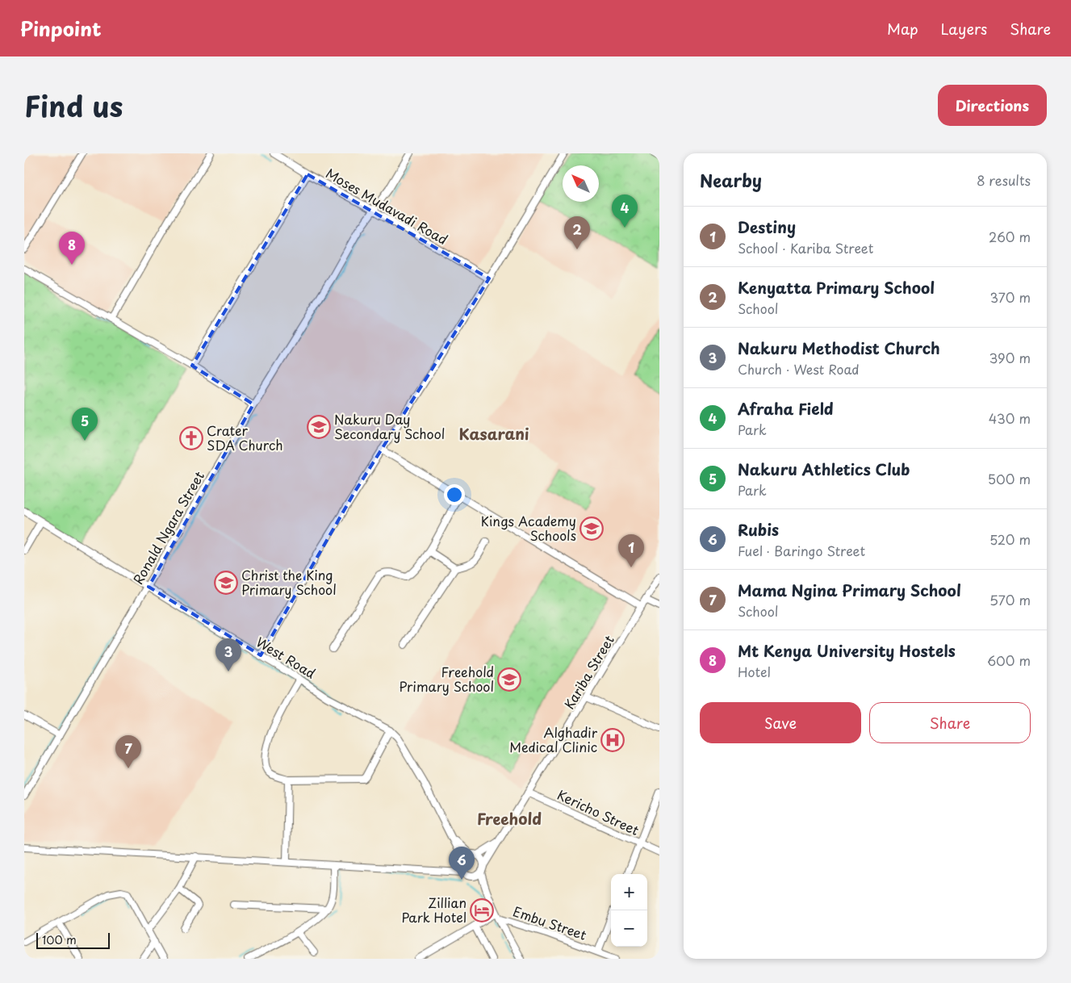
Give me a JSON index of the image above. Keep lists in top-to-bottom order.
{
  "streets": {
    "street": [
      "Moses Mudavadi Road",
      "Ronald Ngara Street",
      "West Road",
      "Kariba Street",
      "Kericho Street",
      "Embu Street"
    ]
  },
  "crossings": [
    ["Moses Mudavadi Road", "Ronald Ngara Street"],
    ["Ronald Ngara Street", "West Road"],
    ["West Road", "Kariba Street"],
    ["Kariba Street", "Kericho Street"]
  ],
  "districts": ["Kasarani", "Freehold"],
  "places": {
    "school or university": [
      "Nakuru Day Secondary School",
      "Kings Academy Schools",
      "Christ the King Primary School",
      "Freehold Primary School"
    ],
    "church": ["Crater SDA Church"],
    "hospital": ["Alghadir Medical Clinic"],
    "hotel": ["Zillian Park Hotel"]
  },
  "scale_bar": "100 m",
  "north": "top left",
  "page": {
    "header": "Pinpoint",
    "nav": ["Map", "Layers", "Share"],
    "title": "Find us",
    "buttons": [
      "Directions",
      ["Save", "Share"]
    ],
    "heading": ["Nearby", "8 results"],
    "pins": [
      "4",
      "2",
      "8",
      "5",
      "1",
      "3",
      "7",
      "6"
    ],
    "list": [
      {
        "mark": "1",
        "name": "Destiny",
        "note": "School · Kariba Street",
        "value": "260 m"
      },
      {
        "mark": "2",
        "name": "Kenyatta Primary School",
        "note": "School",
        "value": "370 m"
      },
      {
        "mark": "3",
        "name": "Nakuru Methodist Church",
        "note": "Church · West Road",
        "value": "390 m"
      },
      {
        "mark": "4",
        "name": "Afraha Field",
        "note": "Park",
        "value": "430 m"
      },
      {
        "mark": "5",
        "name": "Nakuru Athletics Club",
        "note": "Park",
        "value": "500 m"
      },
      {
        "mark": "6",
        "name": "Rubis",
        "note": "Fuel · Baringo Street",
        "value": "520 m"
      },
      {
        "mark": "7",
        "name": "Mama Ngina Primary School",
        "note": "School",
        "value": "570 m"
      },
      {
        "mark": "8",
        "name": "Mt Kenya University Hostels",
        "note": "Hotel",
        "value": "600 m"
      }
    ],
    "map_buttons": ["+", "−"],
    "scale": "100 m"
  }
}
